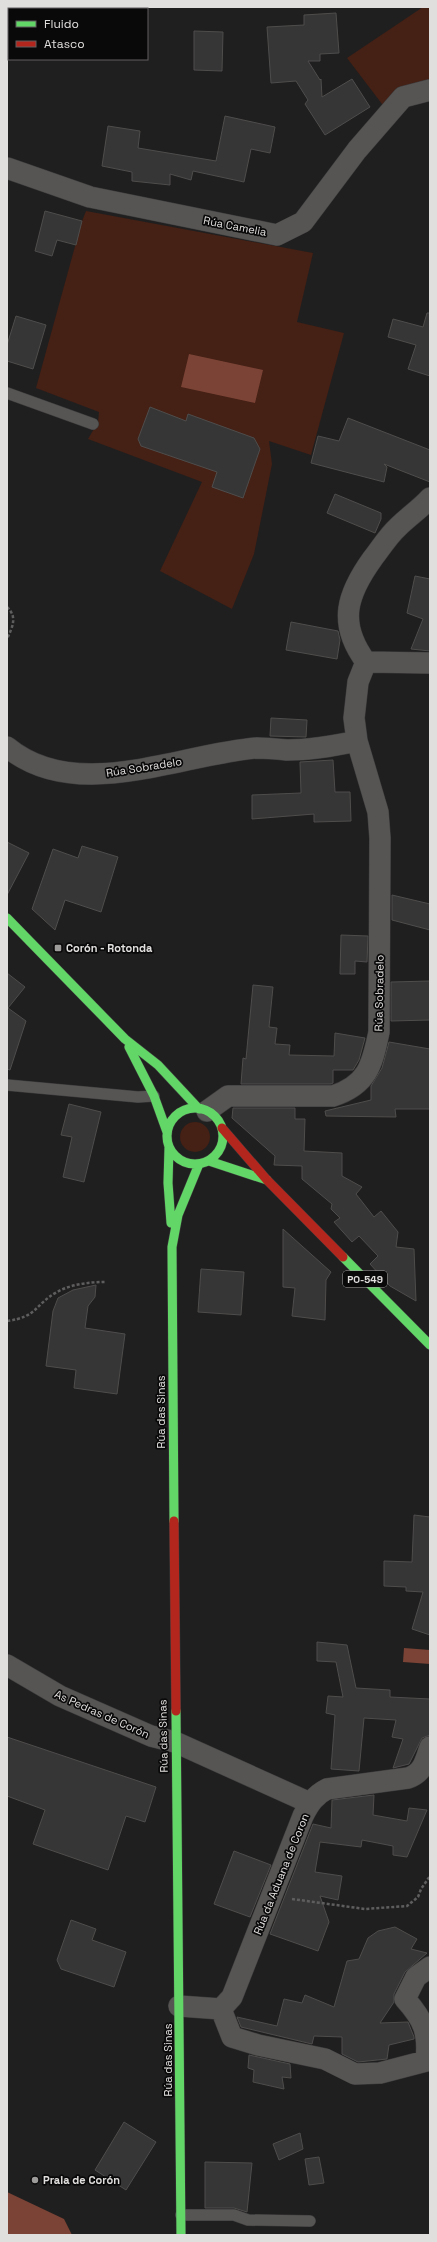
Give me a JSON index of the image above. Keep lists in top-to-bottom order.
{
  "streets": {
    "street": [
      "Rúa Camelia",
      "Rúa Sobradelo",
      "PO-549",
      "Rúa das Sinas",
      "As Pedras de Corón",
      "Rúa da Aduana de Coron"
    ]
  },
  "crossings": [
    ["Rúa Sobradelo", "PO-549"],
    ["Rúa Sobradelo", "Rúa das Sinas"],
    ["PO-549", "Rúa das Sinas"],
    ["Rúa das Sinas", "As Pedras de Corón"],
    ["As Pedras de Corón", "Rúa da Aduana de Coron"]
  ],
  "places": {
    "transit": ["Corón - Rotonda"],
    "other": ["Praia de Corón"]
  },
  "legend": ["Fluido", "Atasco"]
}
